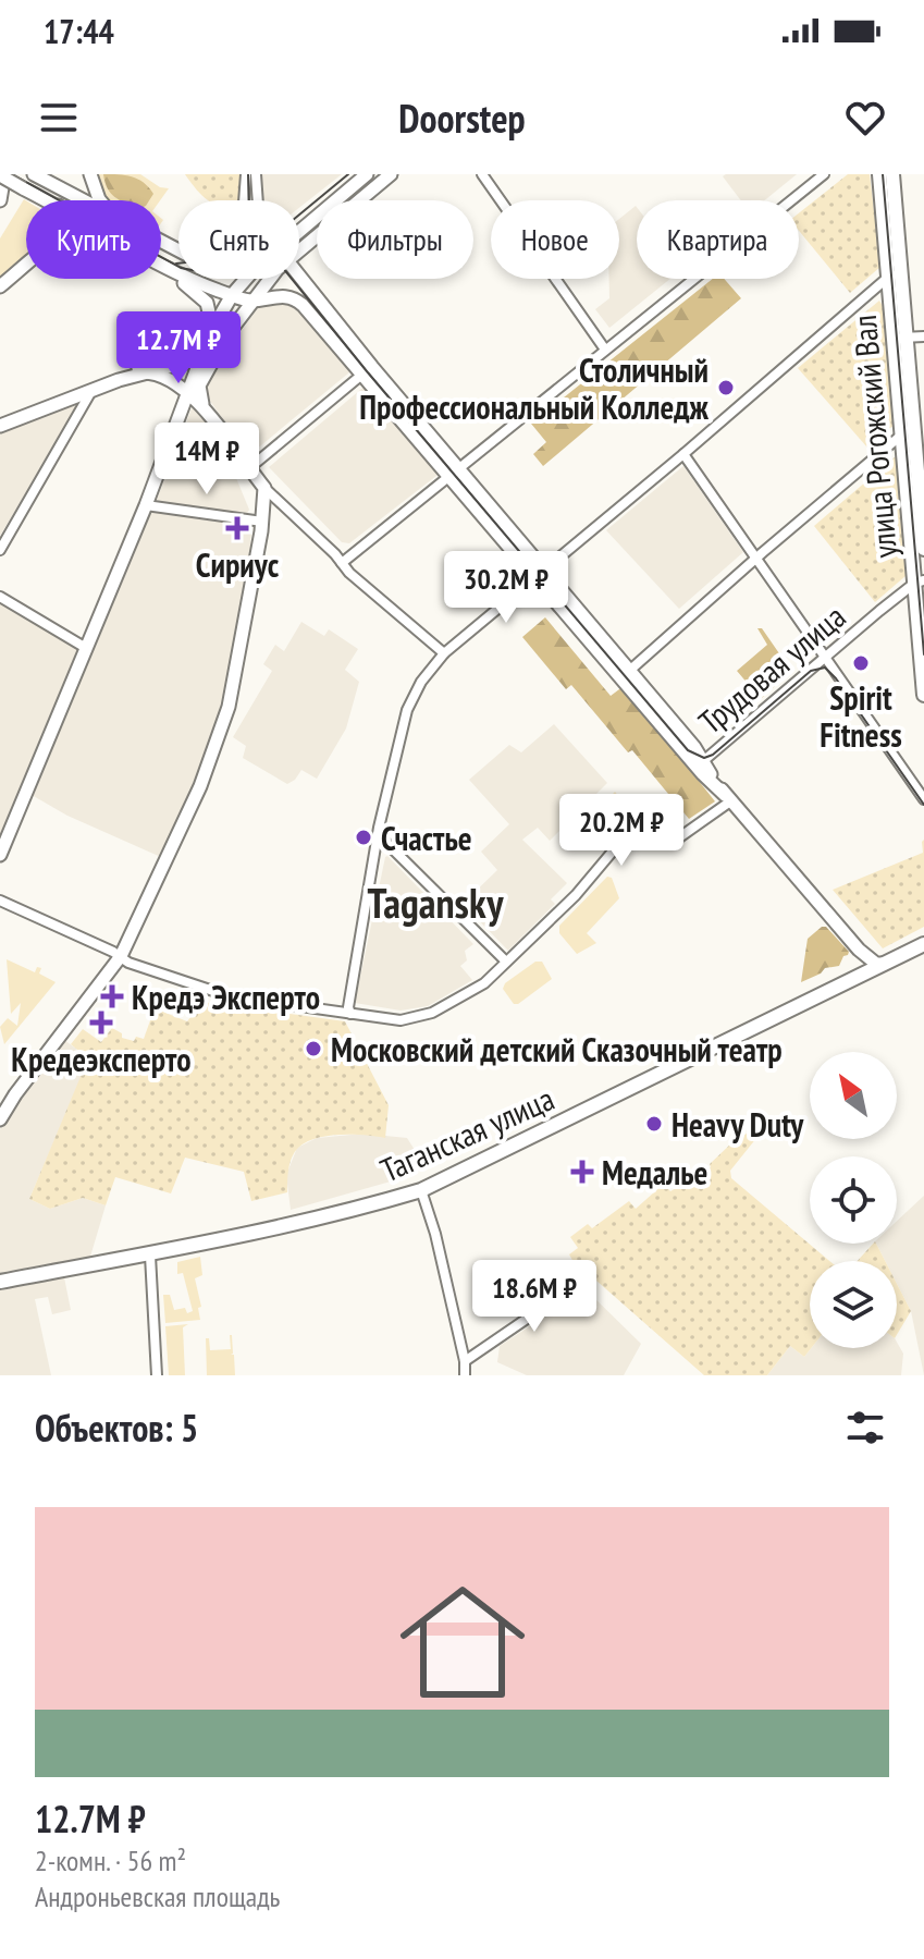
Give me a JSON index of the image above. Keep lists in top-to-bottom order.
{
  "streets": {
    "main road": ["улица Рогожский Вал", "Таганская улица"],
    "street": ["Трудовая улица"]
  },
  "crossings": [
    ["улица Рогожский Вал", "Трудовая улица"]
  ],
  "districts": ["Tagansky"],
  "places": {
    "other": [
      "Столичный Профессиональный Колледж",
      "Spirit Fitness",
      "Счастье",
      "Московский детский Сказочный театр",
      "Heavy Duty"
    ],
    "health": [
      "Сириус",
      "Кредэ Эксперто",
      "Кредеэксперто",
      "Медалье"
    ]
  },
  "north": "top left",
  "page": {
    "status": "17:44",
    "header": "Doorstep",
    "chip": [
      "Купить",
      "Снять",
      "Фильтры",
      "Новое",
      "Квартира"
    ],
    "price": [
      "12.7M ₽",
      "14M ₽",
      "30.2M ₽",
      "20.2M ₽",
      "18.6M ₽"
    ],
    "heading": "Объектов: 5",
    "list": [
      {
        "name": "12.7M ₽",
        "note": "2-комн. · 56 m² · Андроньевская площадь"
      }
    ]
  }
}
